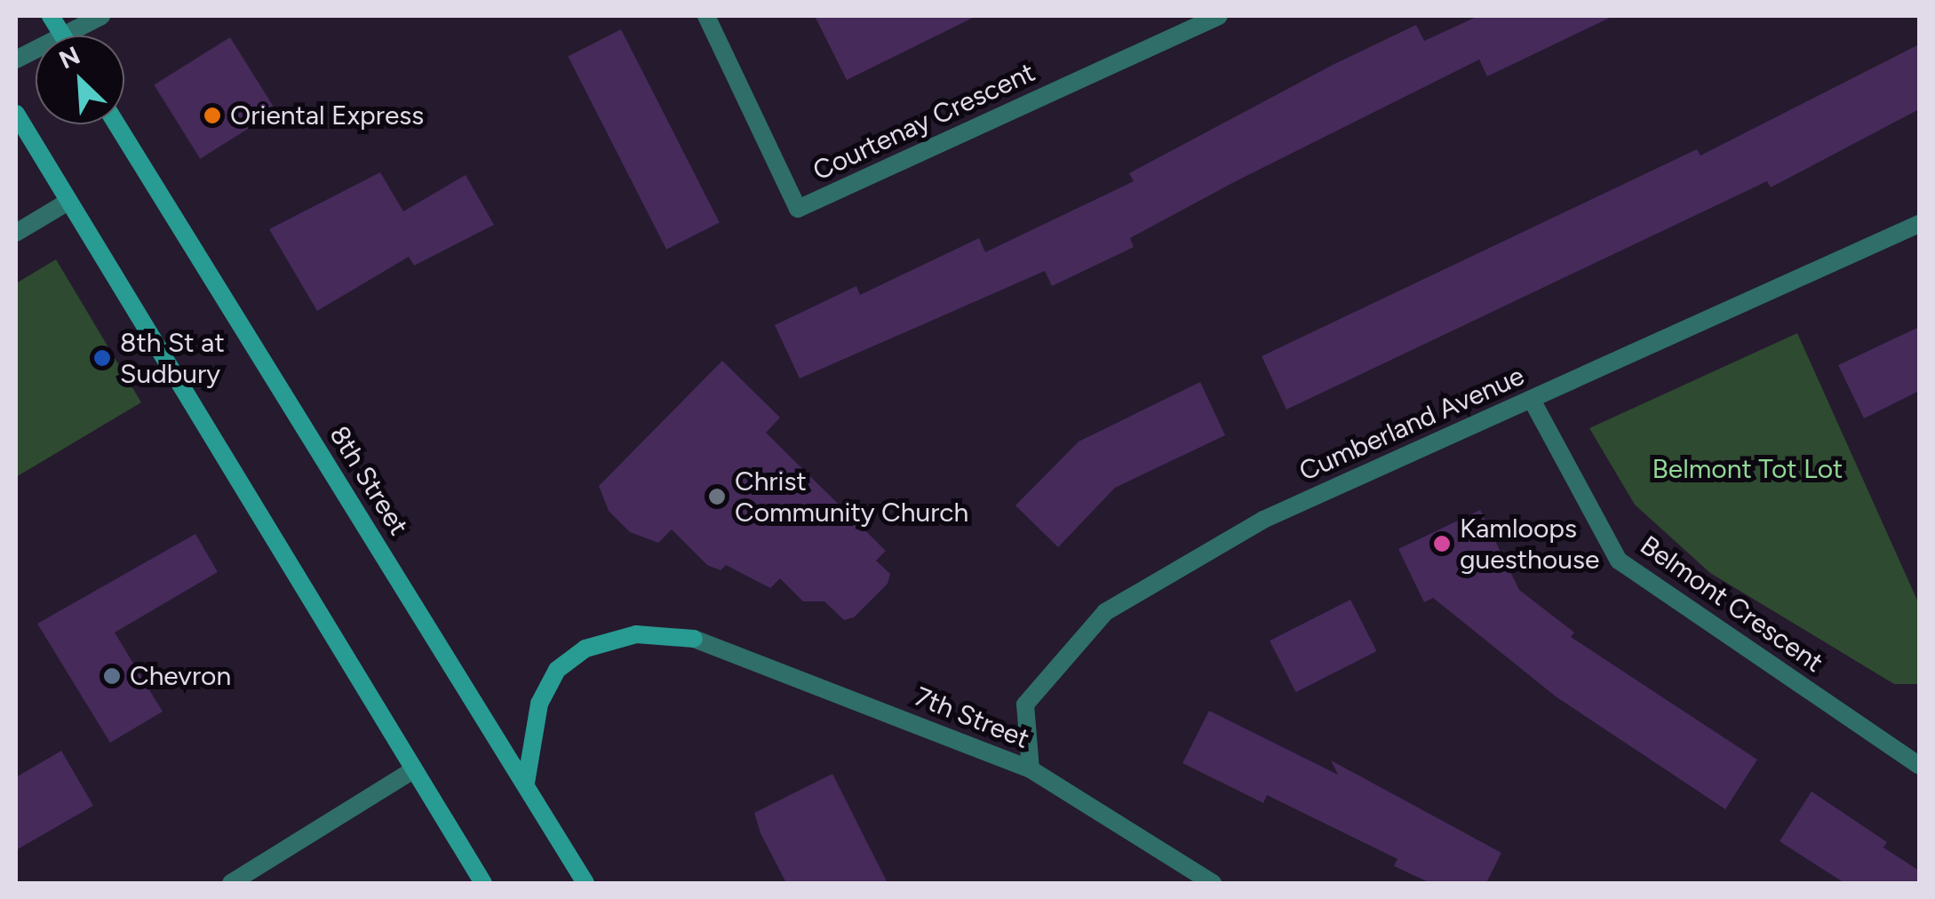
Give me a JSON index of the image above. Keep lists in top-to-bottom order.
{
  "streets": {
    "main road": ["8th Street"],
    "street": [
      "Courtenay Crescent",
      "Cumberland Avenue",
      "Belmont Crescent",
      "7th Street"
    ]
  },
  "crossings": [
    ["Cumberland Avenue", "Belmont Crescent"],
    ["Cumberland Avenue", "7th Street"]
  ],
  "parks": ["Belmont Tot Lot"],
  "places": [
    "Oriental Express",
    "8th St at Sudbury",
    "Christ Community Church",
    "Kamloops guesthouse",
    "Chevron"
  ],
  "north": "top left"
}
